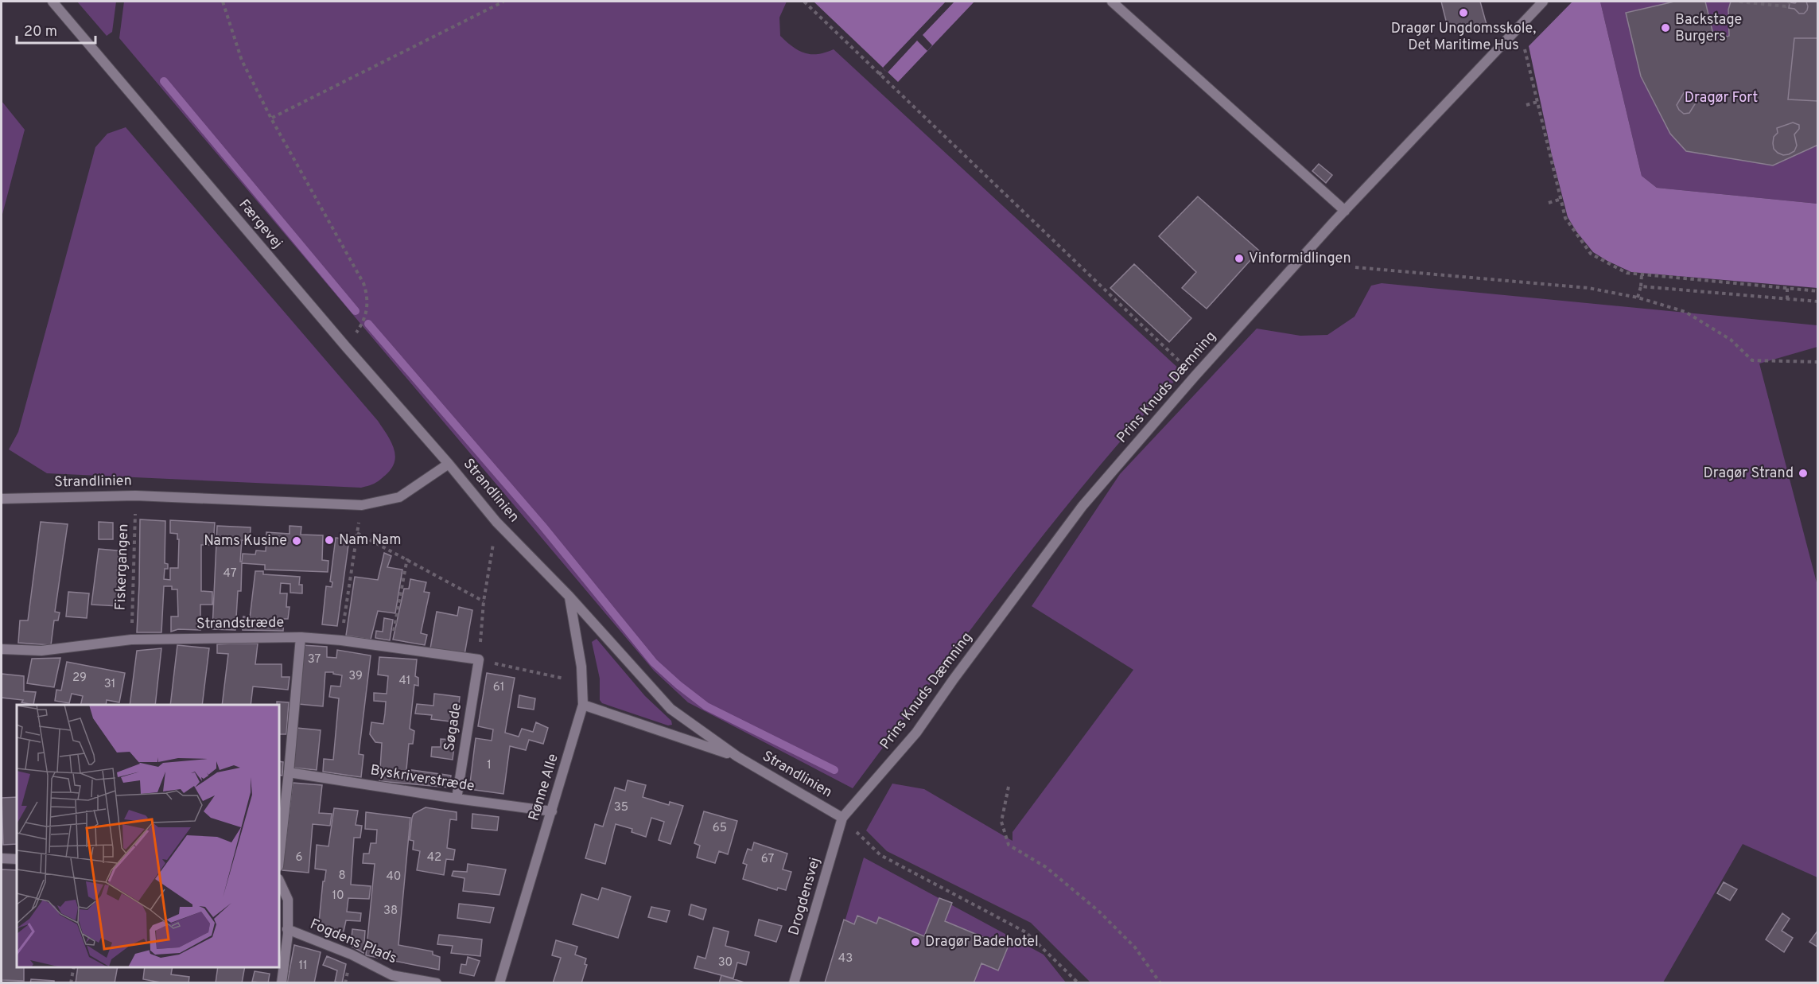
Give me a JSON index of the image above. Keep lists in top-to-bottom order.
{
  "streets": {
    "street": [
      "Færgevej",
      "Prins Knuds Dæmning",
      "Strandlinien",
      "Strandstræde",
      "Søgade",
      "Byskriverstræde",
      "Rønne Alle",
      "Drogdensvej",
      "Fogdens Plads"
    ],
    "path": ["Fiskergangen"]
  },
  "crossings": [
    ["Færgevej", "Strandlinien"],
    ["Prins Knuds Dæmning", "Strandlinien"],
    ["Prins Knuds Dæmning", "Drogdensvej"],
    ["Strandlinien", "Fiskergangen"],
    ["Strandlinien", "Rønne Alle"],
    ["Strandlinien", "Drogdensvej"],
    ["Fiskergangen", "Strandstræde"],
    ["Strandstræde", "Søgade"],
    ["Søgade", "Byskriverstræde"],
    ["Byskriverstræde", "Rønne Alle"]
  ],
  "parks": ["Dragør Fort"],
  "places": [
    "Dragør Ungdomsskole, Det Maritime Hus",
    "Backstage Burgers",
    "Vinformidlingen",
    "Dragør Strand",
    "Nam Nam",
    "Nams Kusine",
    "Dragør Badehotel"
  ],
  "house_numbers": [
    "47",
    "37",
    "39",
    "29",
    "41",
    "31",
    "61",
    "1",
    "35",
    "65",
    "6",
    "42",
    "67",
    "8",
    "40",
    "10",
    "38",
    "43",
    "30",
    "11"
  ],
  "scale_bar": "20 m"
}
